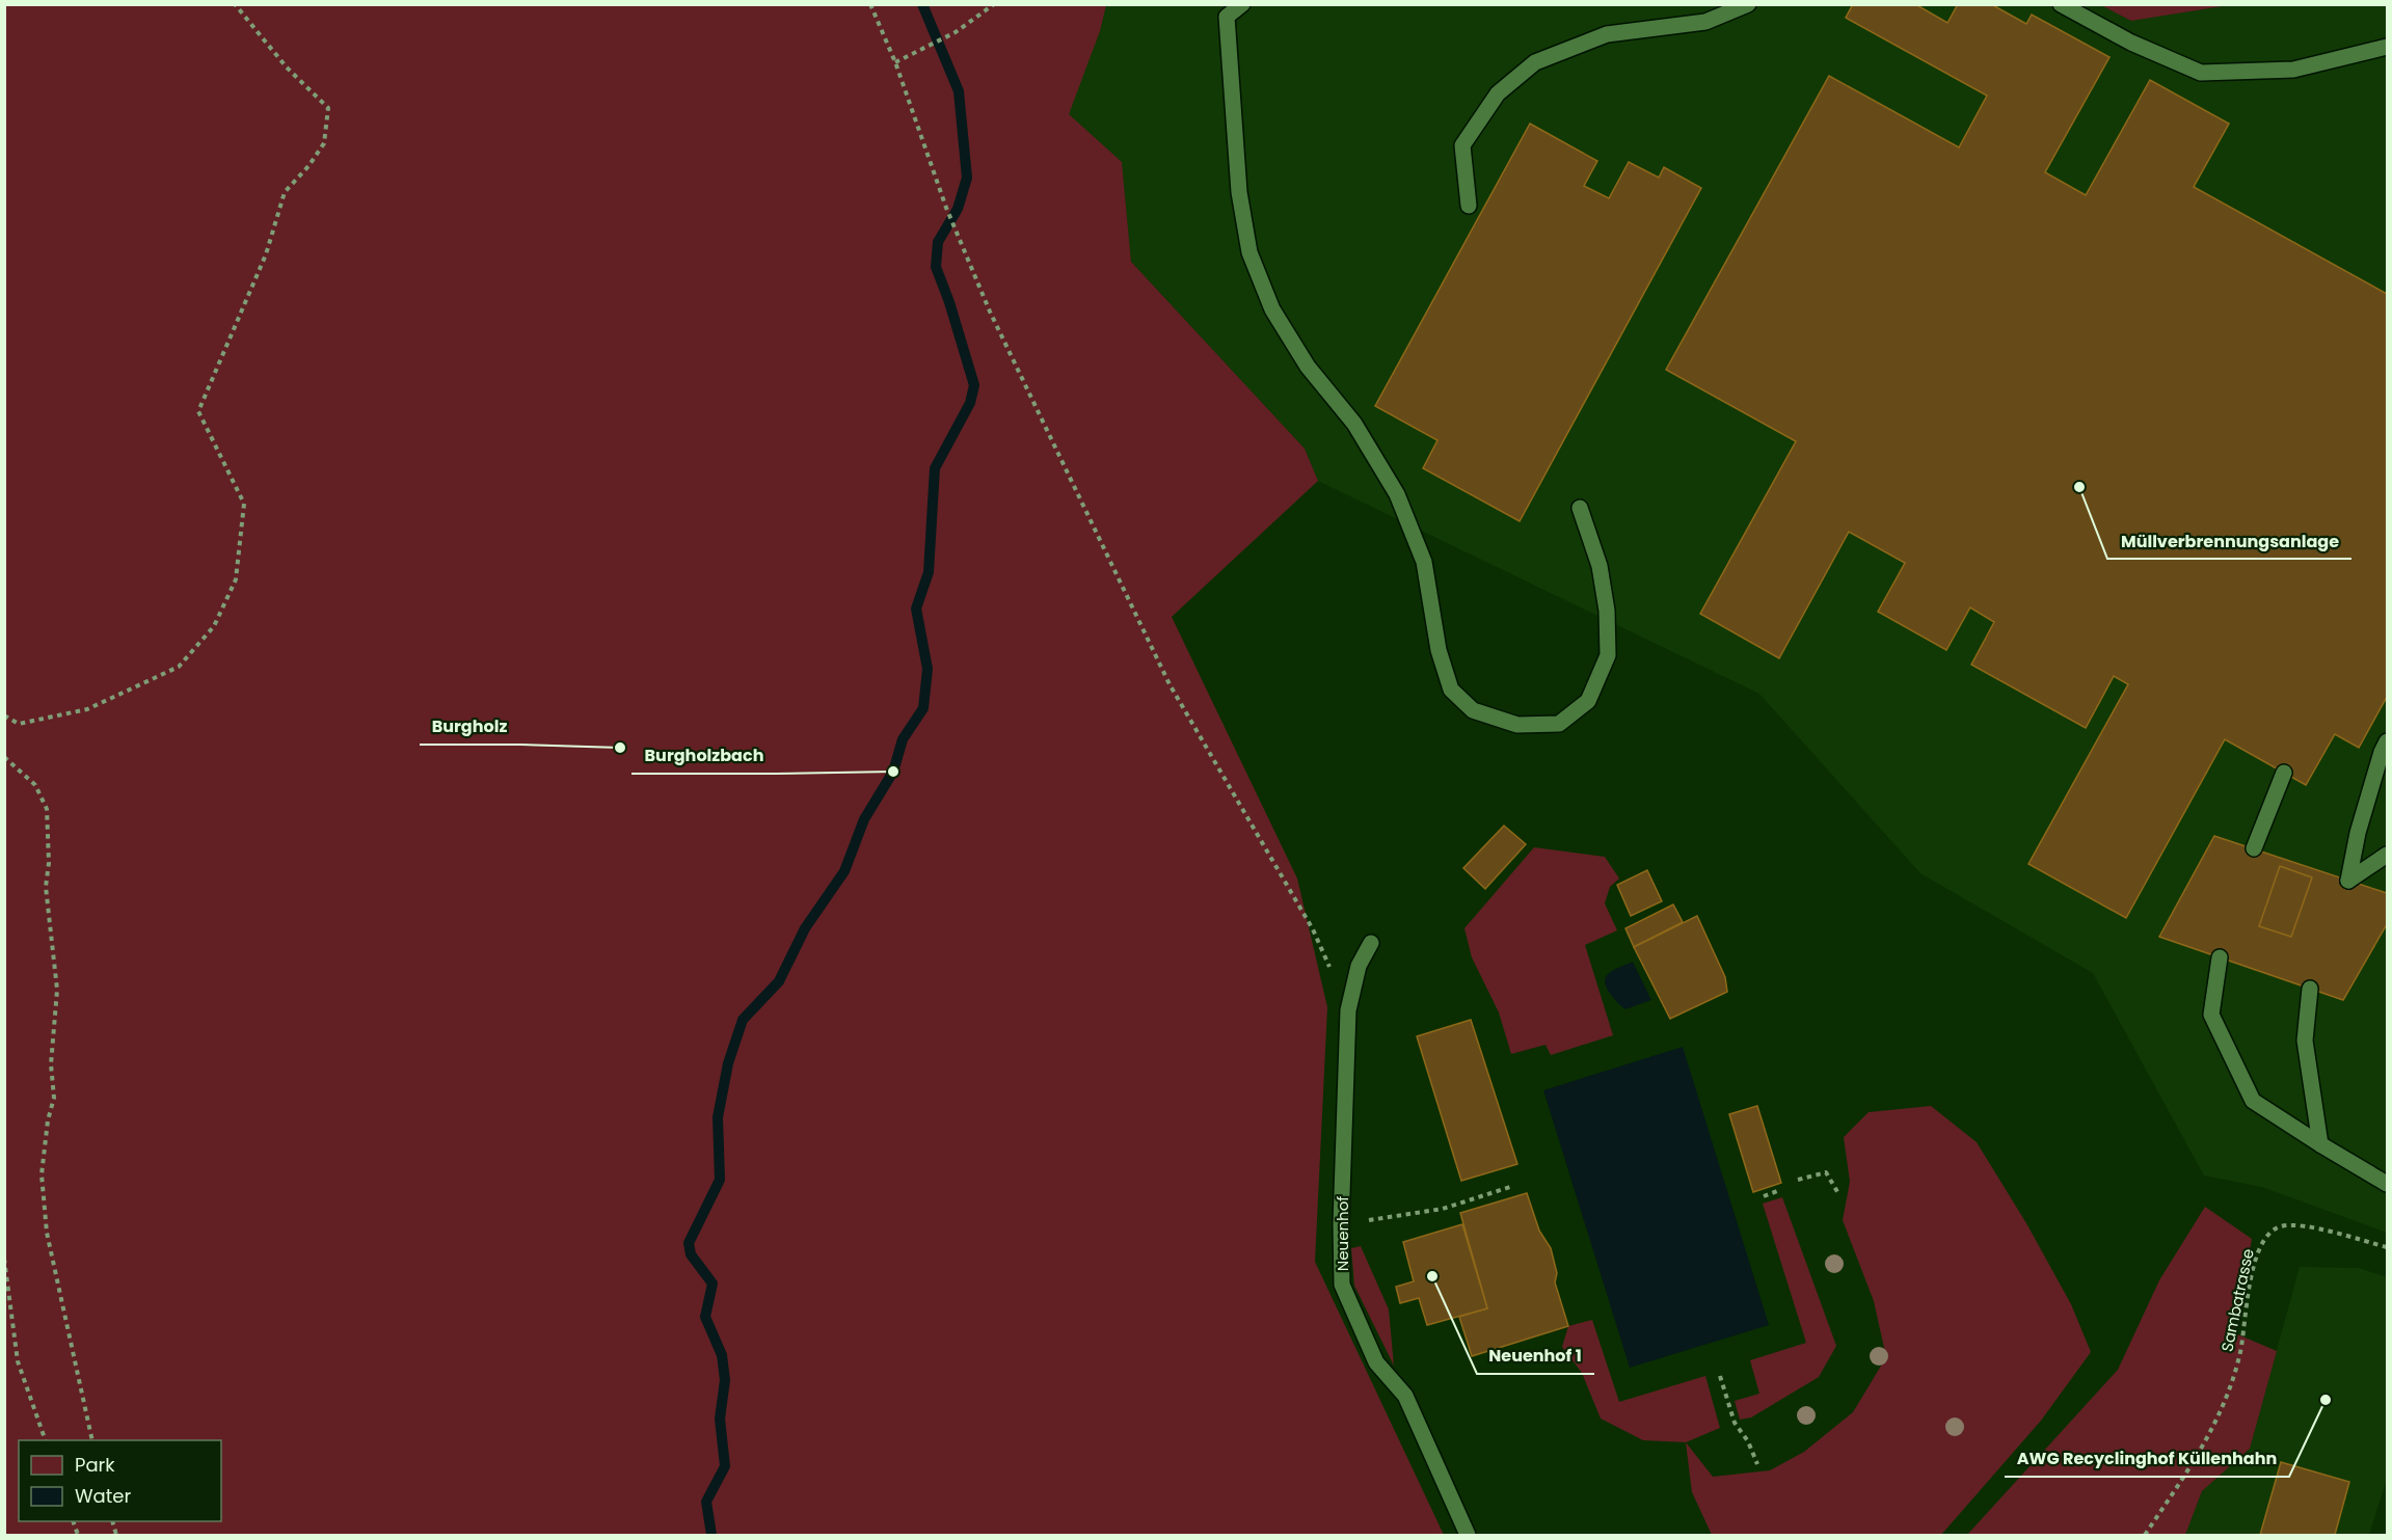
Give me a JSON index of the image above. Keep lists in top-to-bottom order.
{
  "streets": {
    "lane": ["Neuenhof"],
    "path": ["Sambatrasse"]
  },
  "places": [
    "Müllverbrennungsanlage",
    "Burgholz",
    "Burgholzbach",
    "Neuenhof 1",
    "AWG Recyclinghof Küllenhahn"
  ],
  "legend": ["Park", "Water"]
}
